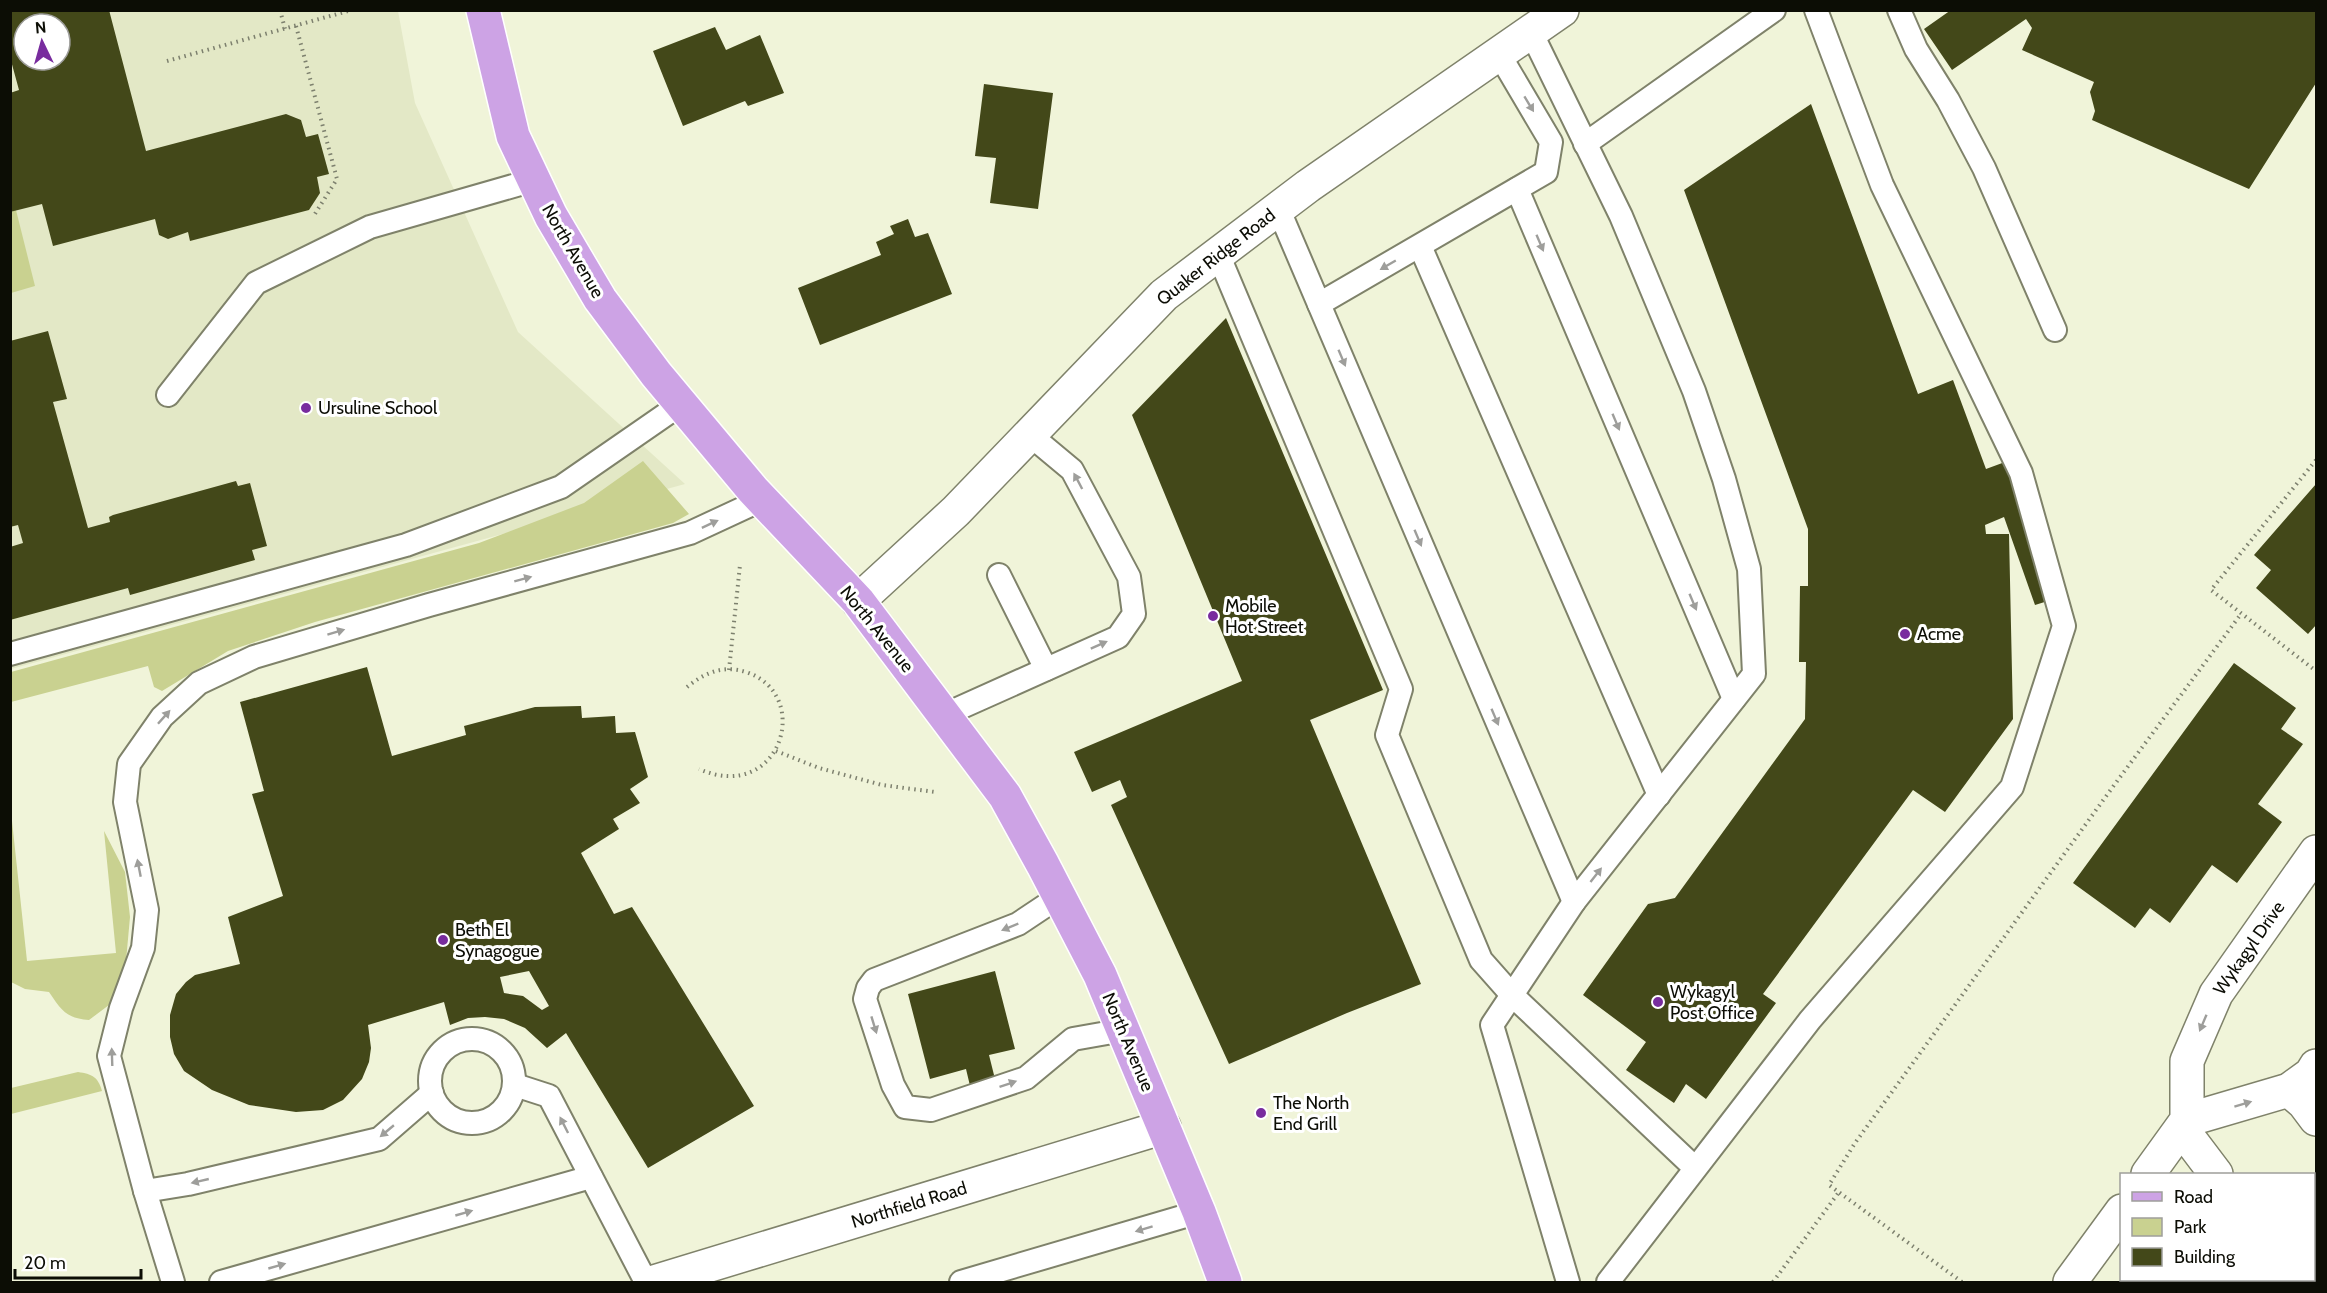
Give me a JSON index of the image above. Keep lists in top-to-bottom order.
{
  "streets": {
    "main road": ["North Avenue"],
    "street": ["Quaker Ridge Road", "Wykagyl Drive", "Northfield Road"]
  },
  "crossings": [
    ["North Avenue", "Quaker Ridge Road"],
    ["North Avenue", "Northfield Road"]
  ],
  "one_way": ["Wykagyl Drive"],
  "places": [
    "Ursuline School",
    "Mobile Hot Street",
    "Acme",
    "Beth El Synagogue",
    "Wykagyl Post Office",
    "The North End Grill"
  ],
  "legend": ["Road", "Park", "Building"],
  "scale_bar": "20 m",
  "north": "top"
}
